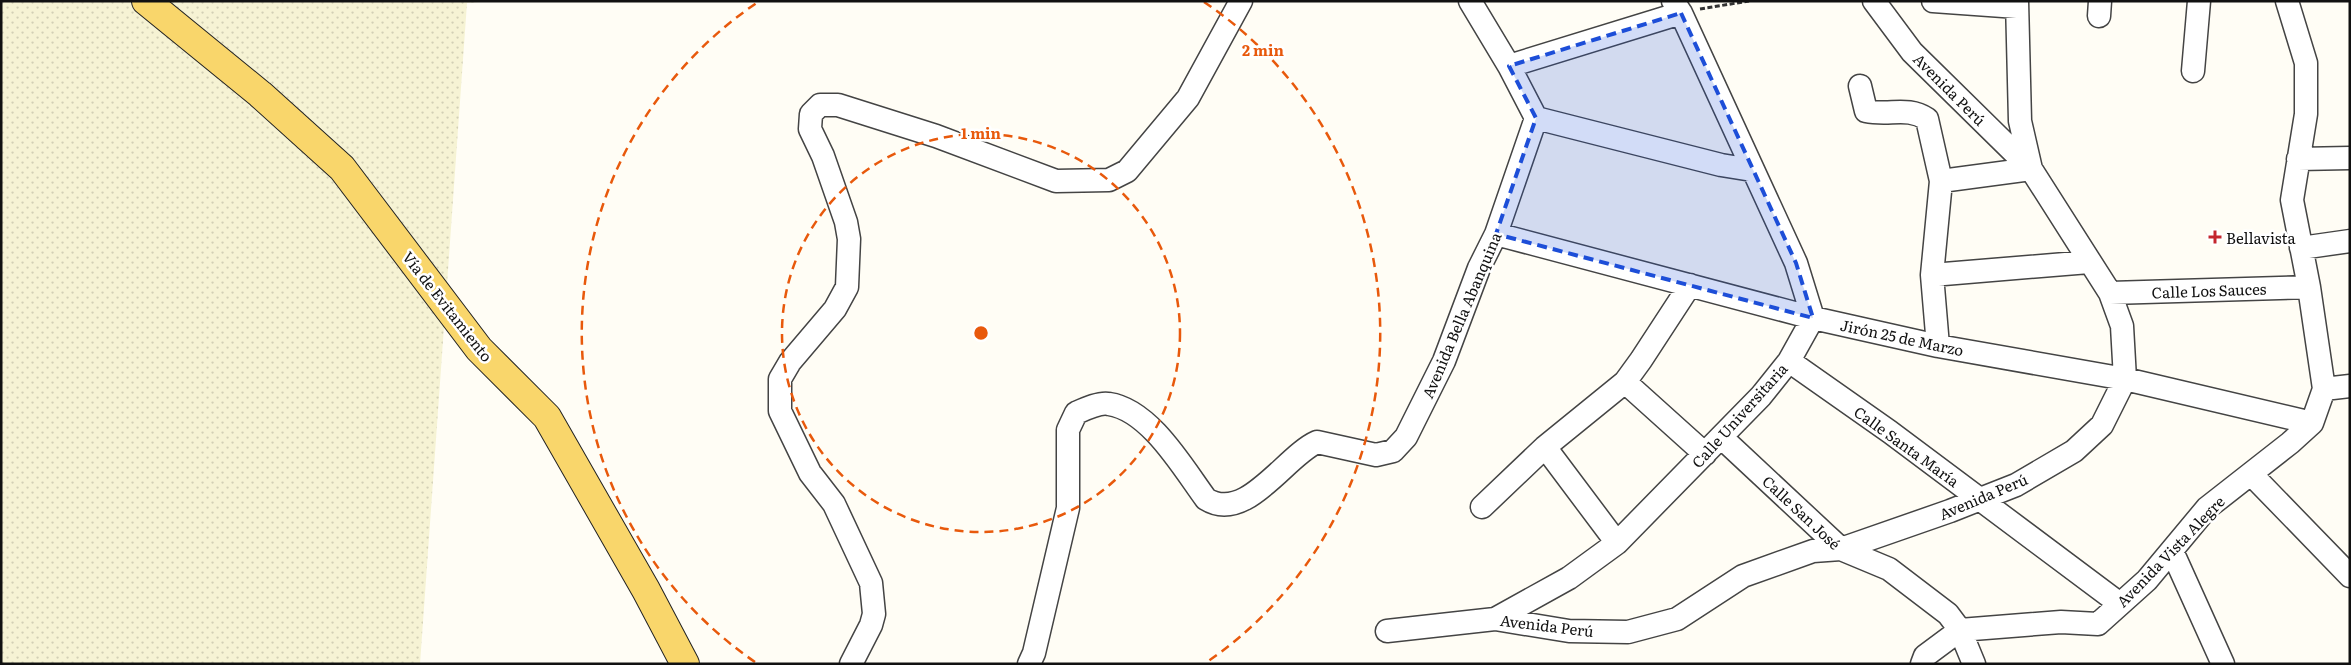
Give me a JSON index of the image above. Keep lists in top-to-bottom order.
{
  "streets": {
    "main road": ["Vía de Evitamiento"],
    "street": [
      "Avenida Perú",
      "Calle Los Sauces",
      "Avenida Bella Abanquina",
      "Jirón 25 de Marzo",
      "Calle Universitaria",
      "Calle Santa María",
      "Calle San José",
      "Avenida Vista Alegre"
    ]
  },
  "crossings": [
    ["Avenida Perú", "Calle Los Sauces"],
    ["Avenida Perú", "Jirón 25 de Marzo"],
    ["Avenida Perú", "Calle Universitaria"],
    ["Avenida Perú", "Calle Santa María"],
    ["Avenida Perú", "Calle San José"],
    ["Calle Los Sauces", "Avenida Vista Alegre"],
    ["Avenida Bella Abanquina", "Jirón 25 de Marzo"],
    ["Jirón 25 de Marzo", "Calle Universitaria"],
    ["Jirón 25 de Marzo", "Avenida Vista Alegre"],
    ["Calle Universitaria", "Calle Santa María"],
    ["Calle Universitaria", "Calle San José"],
    ["Calle Santa María", "Avenida Vista Alegre"],
    ["Calle San José", "Avenida Vista Alegre"]
  ],
  "places": {
    "health": ["Bellavista"]
  },
  "rings": ["2 min", "1 min"]
}
